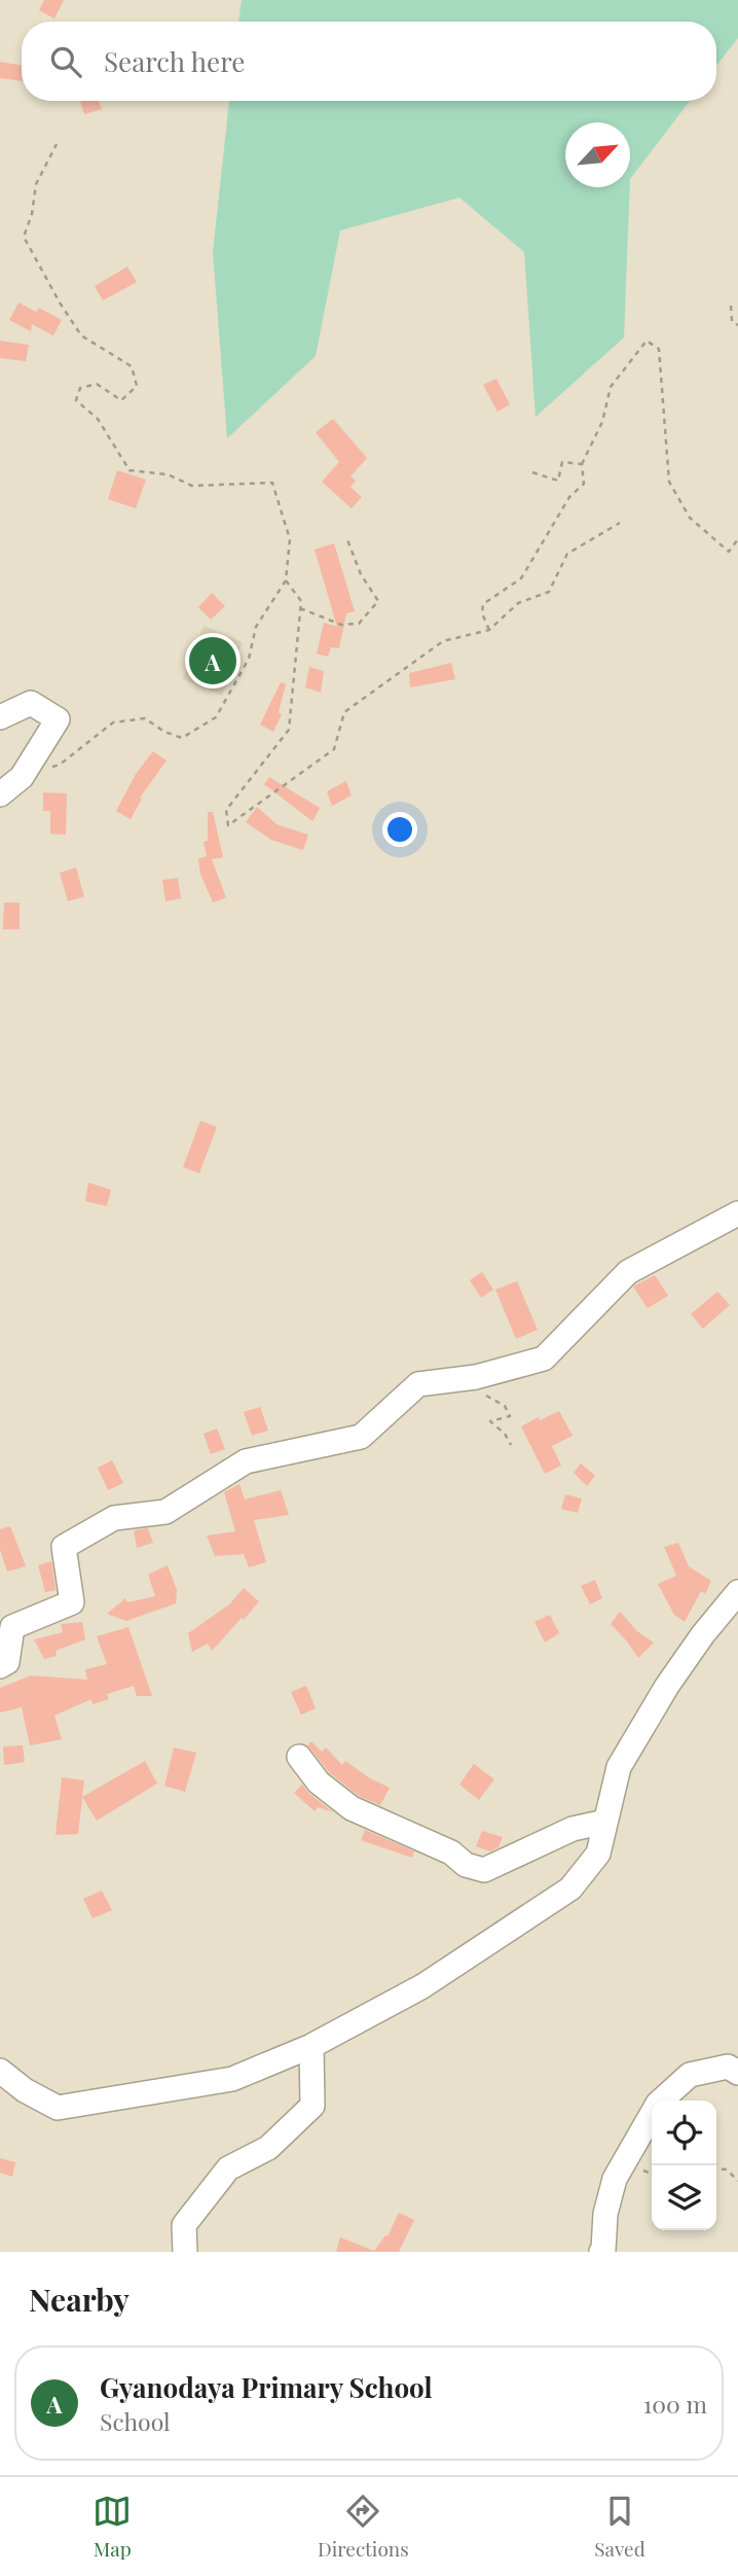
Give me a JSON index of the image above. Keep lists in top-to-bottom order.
{
  "north": "top right",
  "page": {
    "search": "Search here",
    "pins": "A",
    "heading": "Nearby",
    "list": [
      {
        "mark": "A",
        "name": "Gyanodaya Primary School",
        "note": "School",
        "value": "100 m"
      }
    ],
    "nav": ["Map", "Directions", "Saved"]
  }
}
